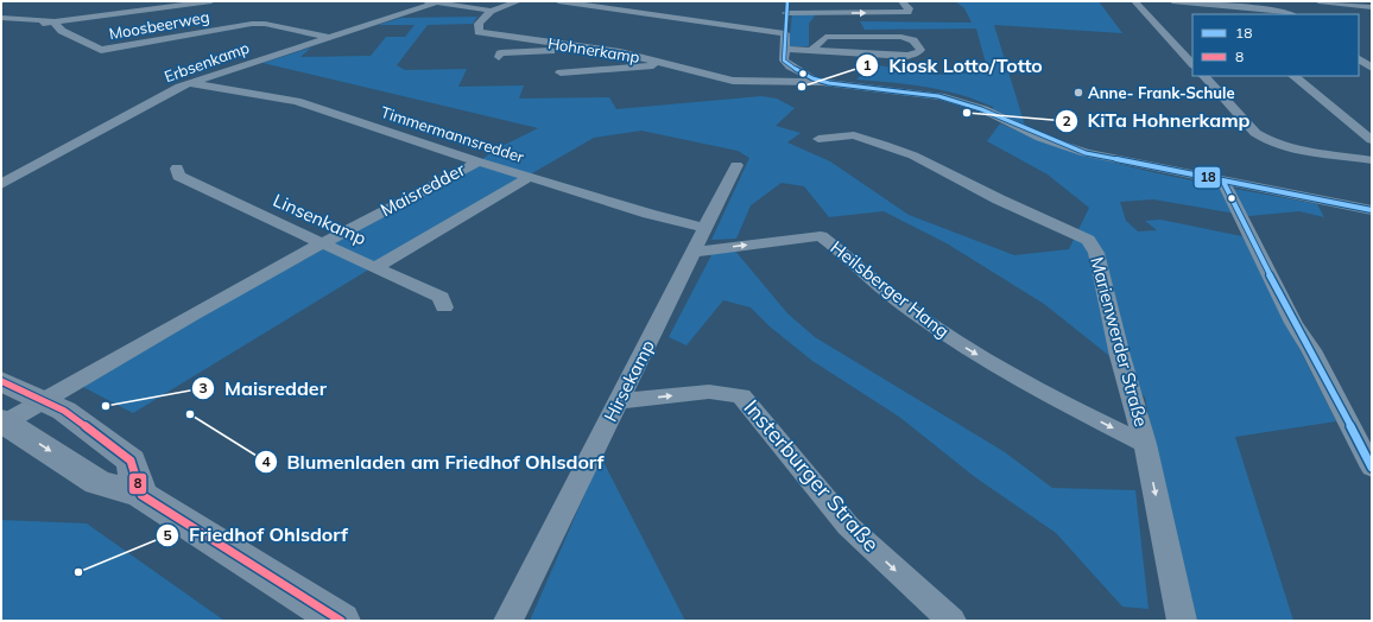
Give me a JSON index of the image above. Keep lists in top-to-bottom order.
{
  "streets": {
    "street": [
      "Moosbeerweg",
      "Hohnerkamp",
      "Erbsenkamp",
      "Timmermannsredder",
      "Maisredder",
      "Linsenkamp",
      "Heilsberger Hang",
      "Marienwerder Straße",
      "Hirsekamp",
      "Insterburger Straße"
    ]
  },
  "crossings": [
    ["Moosbeerweg", "Erbsenkamp"],
    ["Erbsenkamp", "Timmermannsredder"],
    ["Timmermannsredder", "Maisredder"],
    ["Timmermannsredder", "Hirsekamp"],
    ["Maisredder", "Linsenkamp"],
    ["Heilsberger Hang", "Marienwerder Straße"],
    ["Heilsberger Hang", "Hirsekamp"],
    ["Hirsekamp", "Insterburger Straße"]
  ],
  "one_way": ["Heilsberger Hang", "Insterburger Straße"],
  "places": [
    "Kiosk Lotto/Totto",
    "Anne- Frank-Schule",
    "KiTa Hohnerkamp",
    "Maisredder",
    "Blumenladen am Friedhof Ohlsdorf",
    "Friedhof Ohlsdorf"
  ],
  "lines": ["transit line 18", "transit line 8"],
  "legend": ["18", "8"]
}
